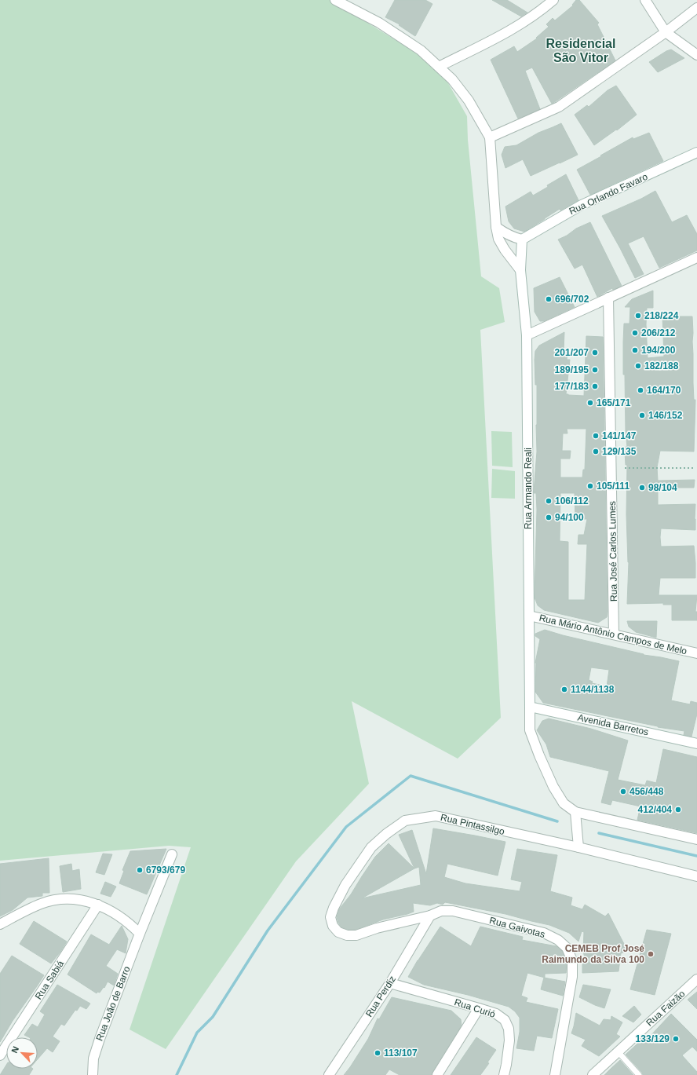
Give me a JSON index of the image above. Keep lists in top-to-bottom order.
{
  "streets": {
    "street": [
      "Rua Orlando Favaro",
      "Rua Armando Reali",
      "Rua José Carlos Lumes",
      "Rua Mário Antônio Campos de Melo",
      "Avenida Barretos",
      "Rua Pintassilgo",
      "Rua Gaivotas",
      "Rua Sabiá",
      "Rua Perdiz",
      "Rua João de Barro",
      "Rua Curió",
      "Rua Faizão"
    ]
  },
  "crossings": [
    ["Rua Orlando Favaro", "Rua Armando Reali"],
    ["Rua Armando Reali", "Rua Mário Antônio Campos de Melo"],
    ["Rua Armando Reali", "Avenida Barretos"],
    ["Rua José Carlos Lumes", "Rua Mário Antônio Campos de Melo"],
    ["Rua Pintassilgo", "Rua Gaivotas"],
    ["Rua Pintassilgo", "Rua Perdiz"],
    ["Rua Gaivotas", "Rua Perdiz"],
    ["Rua Perdiz", "Rua Curió"]
  ],
  "districts": ["Residencial São Vitor"],
  "places": [
    "696/702",
    "218/224",
    "206/212",
    "194/200",
    "201/207",
    "182/188",
    "189/195",
    "177/183",
    "164/170",
    "165/171",
    "146/152",
    "141/147",
    "129/135",
    "105/111",
    "98/104",
    "106/112",
    "94/100",
    "1144/1138",
    "456/448",
    "412/404",
    "6793/679",
    "CEMEB Prof José Raimundo da Silva 100",
    "133/129",
    "113/107"
  ],
  "north": "top left"
}
